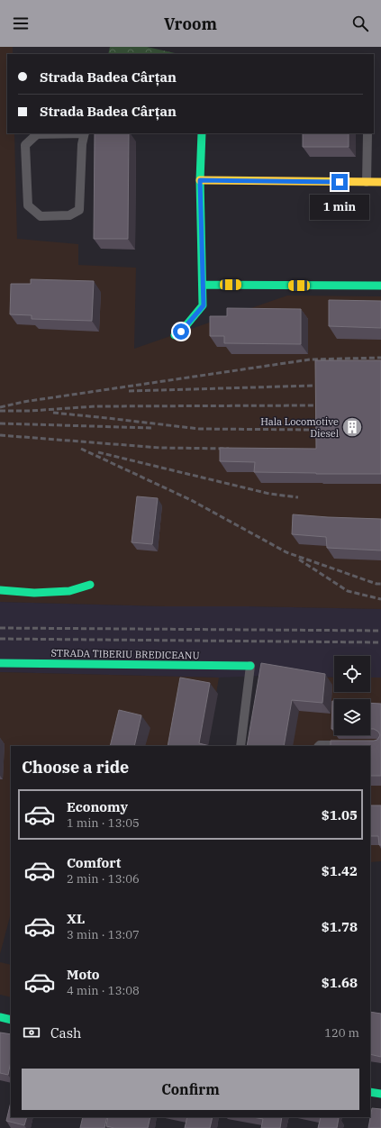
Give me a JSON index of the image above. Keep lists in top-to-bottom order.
{
  "streets": {
    "street": ["STRADA TIBERIU BREDICEANU"]
  },
  "places": {
    "building": ["Hala Locomotive Diesel"]
  },
  "page": {
    "header": "Vroom",
    "banner": ["Strada Badea Cârțan", "Strada Badea Cârțan"],
    "bubble": "1 min",
    "heading": "Choose a ride",
    "list": [
      {
        "name": "Economy",
        "note": "1 min · 13:05",
        "value": "$1.05"
      },
      {
        "name": "Comfort",
        "note": "2 min · 13:06",
        "value": "$1.42"
      },
      {
        "name": "XL",
        "note": "3 min · 13:07",
        "value": "$1.78"
      },
      {
        "name": "Moto",
        "note": "4 min · 13:08",
        "value": "$1.68"
      }
    ],
    "pay": ["Cash", "120 m"],
    "buttons": "Confirm"
  }
}
